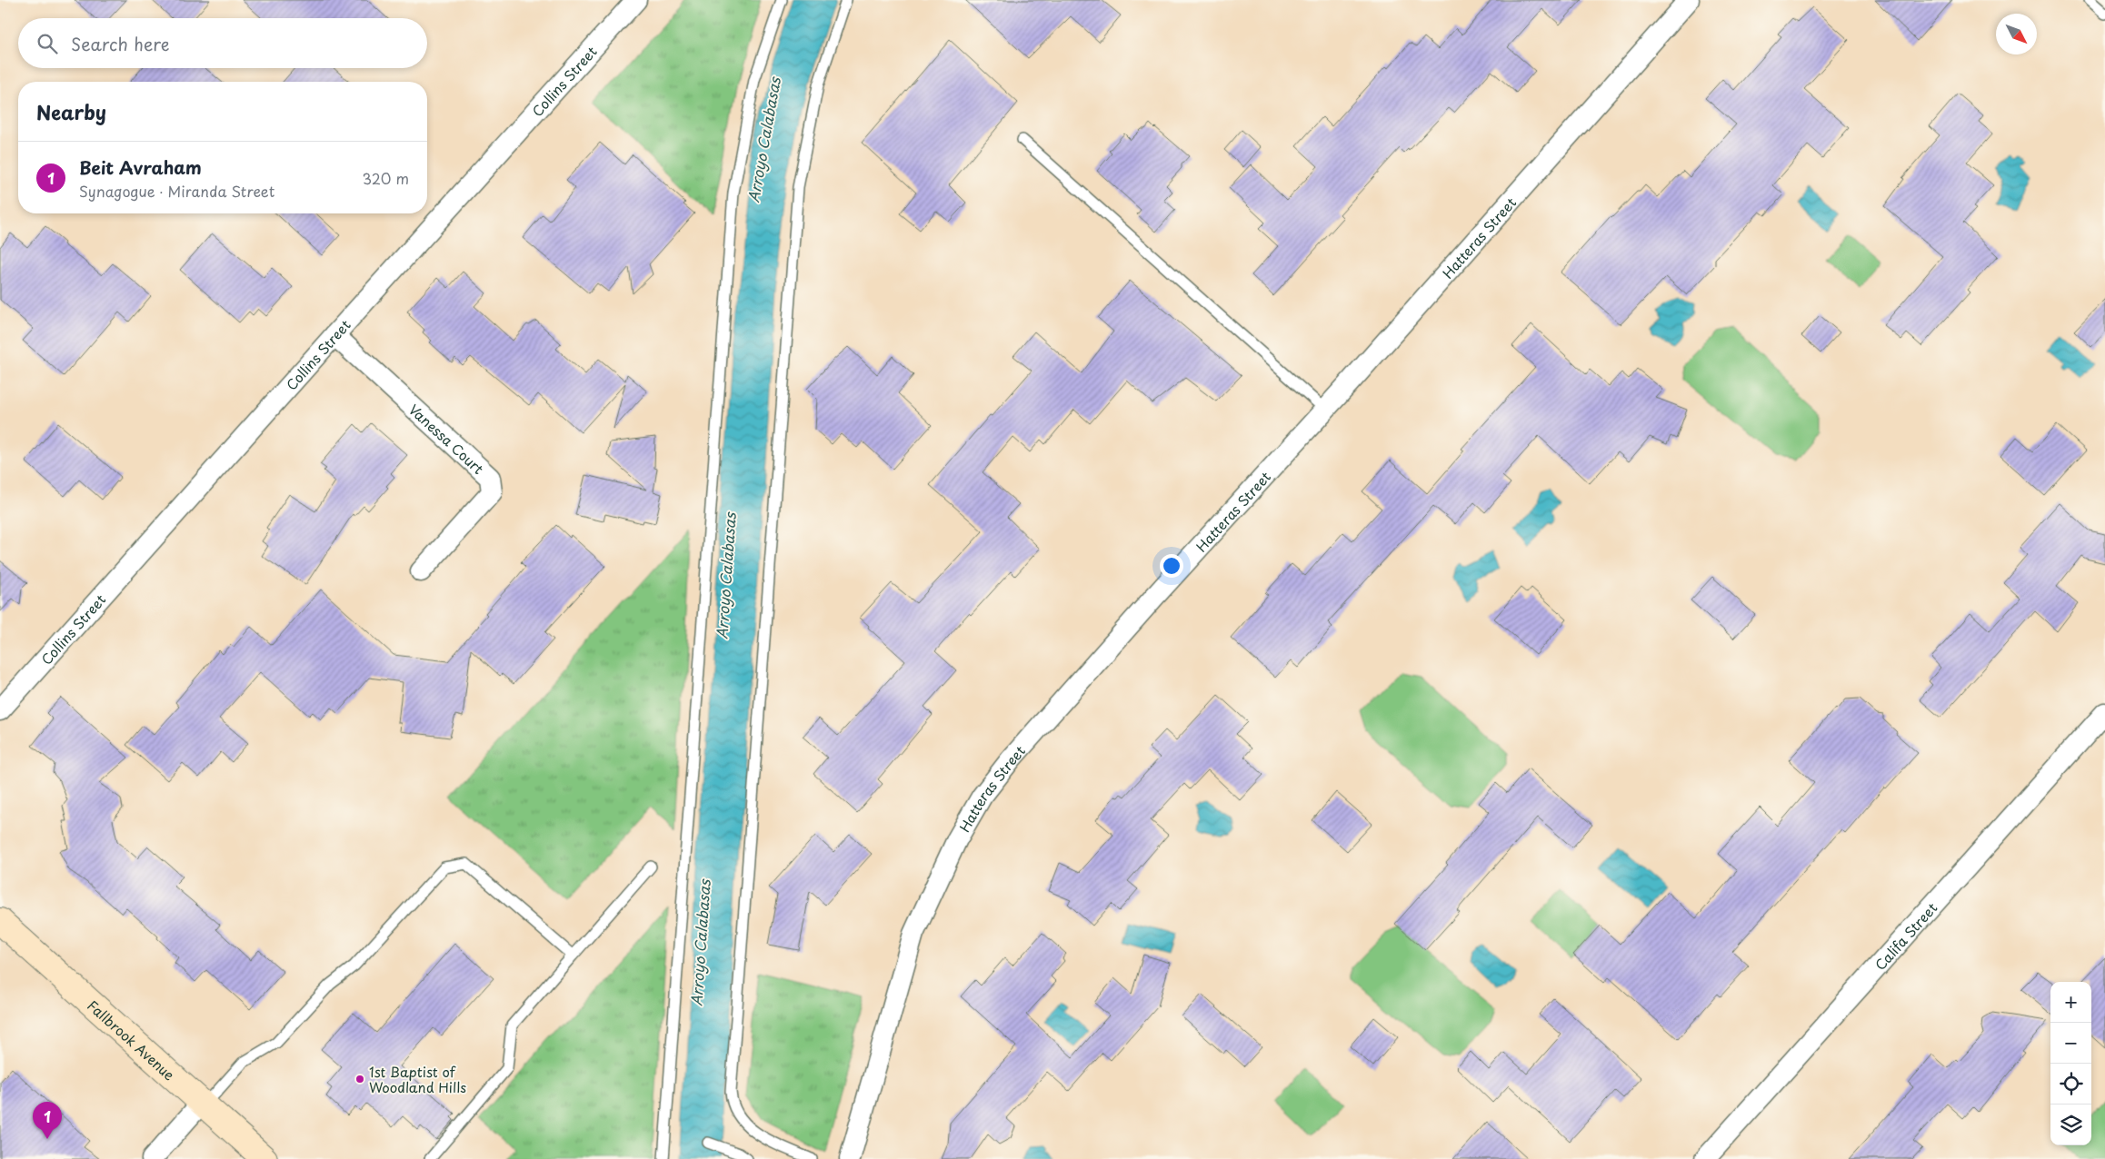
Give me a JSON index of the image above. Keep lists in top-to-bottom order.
{
  "streets": {
    "main road": ["Fallbrook Avenue"],
    "street": [
      "Collins Street",
      "Hatteras Street",
      "Vanessa Court",
      "Califa Street"
    ]
  },
  "crossings": [
    ["Collins Street", "Vanessa Court"]
  ],
  "water": ["Arroyo Calabasas"],
  "places": ["1st Baptist of Woodland Hills"],
  "north": "bottom right",
  "page": {
    "search": "Search here",
    "heading": "Nearby",
    "list": [
      {
        "mark": "1",
        "name": "Beit Avraham",
        "note": "Synagogue · Miranda Street",
        "value": "320 m"
      }
    ],
    "map_buttons": ["+", "−"],
    "pins": "1"
  }
}
